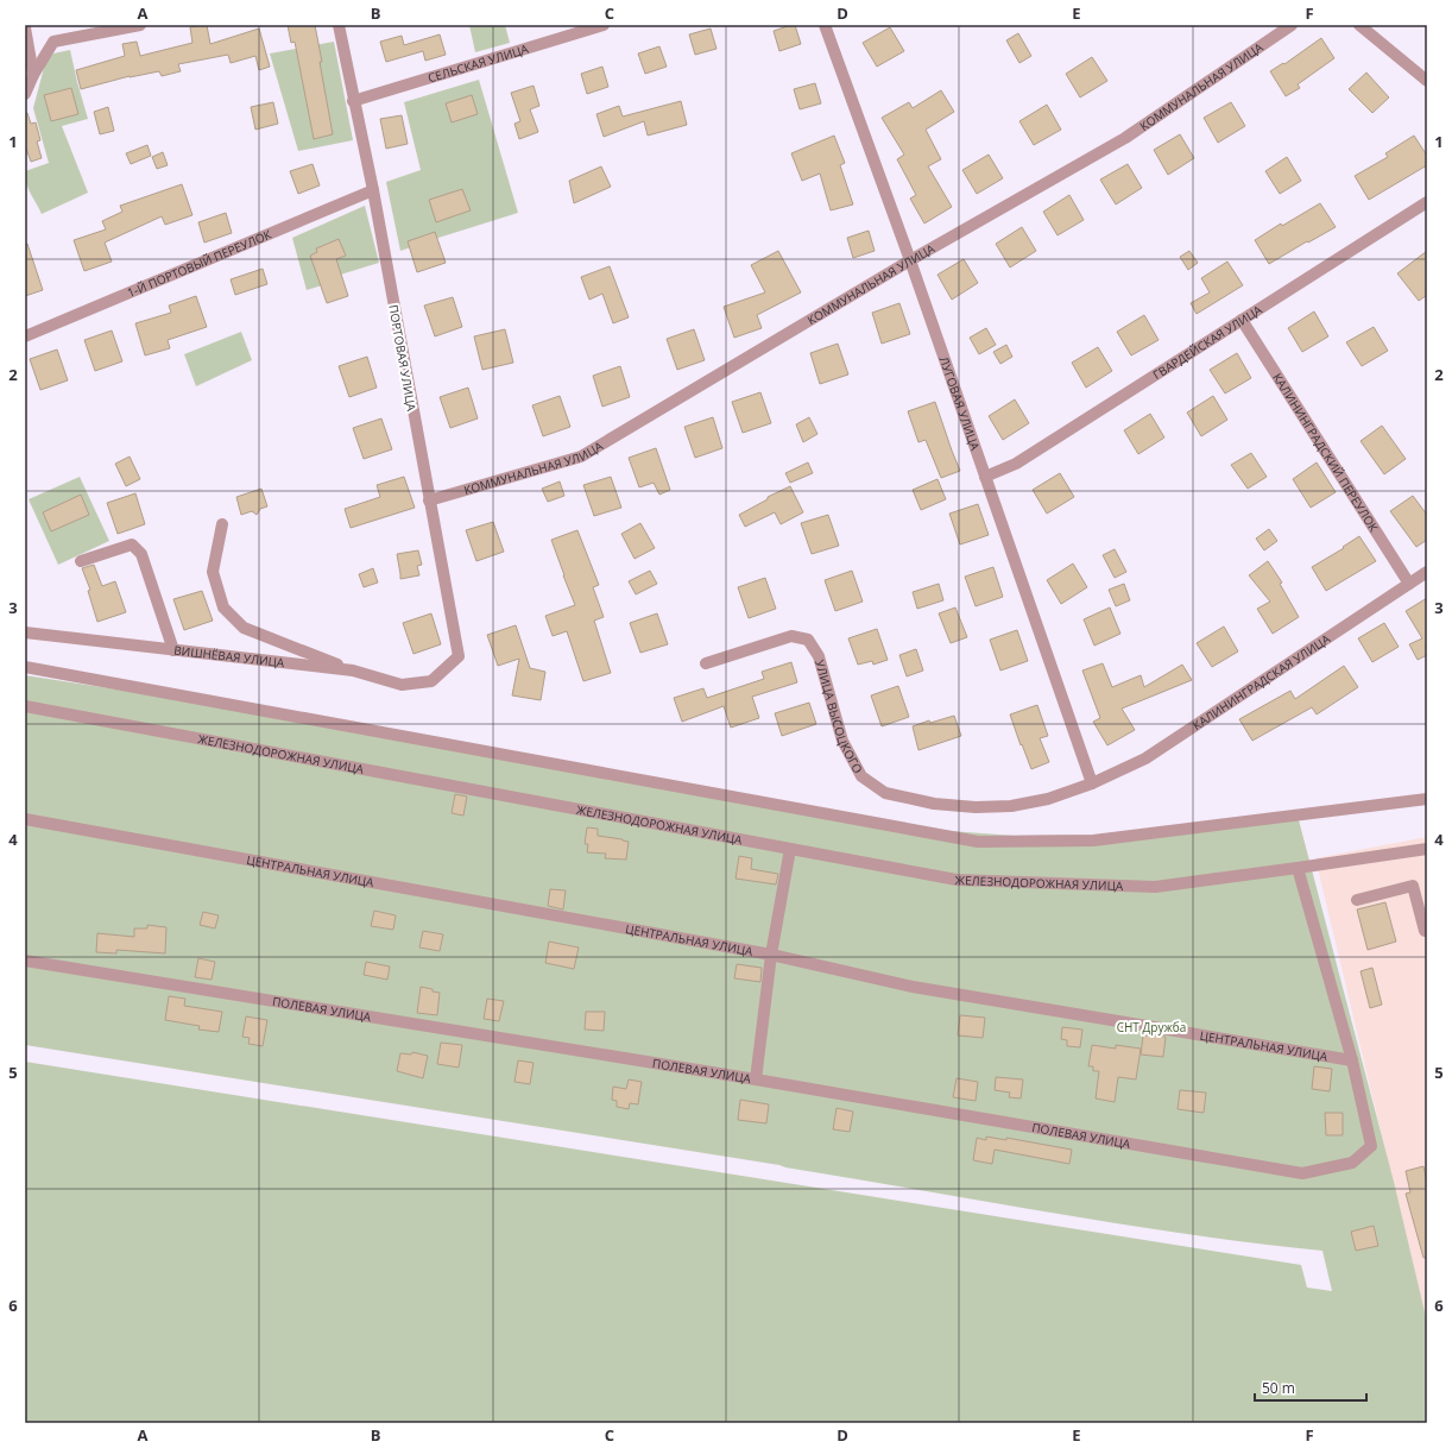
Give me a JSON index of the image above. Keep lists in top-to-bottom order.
{
  "streets": {
    "street": [
      "СЕЛЬСКАЯ УЛИЦА",
      "КОММУНАЛЬНАЯ УЛИЦА",
      "1-Й ПОРТОВЫЙ ПЕРЕУЛОК",
      "ГВАРДЕЙСКАЯ УЛИЦА",
      "ПОРТОВАЯ УЛИЦА",
      "ЛУГОВАЯ УЛИЦА",
      "КАЛИНИНГРАДСКИЙ ПЕРЕУЛОК",
      "ВИШНЁВАЯ УЛИЦА",
      "КАЛИНИНГРАДСКАЯ УЛИЦА",
      "УЛИЦА ВЫСОЦКОГО",
      "ЖЕЛЕЗНОДОРОЖНАЯ УЛИЦА",
      "ЦЕНТРАЛЬНАЯ УЛИЦА",
      "ПОЛЕВАЯ УЛИЦА"
    ]
  },
  "crossings": [
    ["СЕЛЬСКАЯ УЛИЦА", "ПОРТОВАЯ УЛИЦА"],
    ["КОММУНАЛЬНАЯ УЛИЦА", "ПОРТОВАЯ УЛИЦА"],
    ["КОММУНАЛЬНАЯ УЛИЦА", "ЛУГОВАЯ УЛИЦА"],
    ["1-Й ПОРТОВЫЙ ПЕРЕУЛОК", "ПОРТОВАЯ УЛИЦА"],
    ["ГВАРДЕЙСКАЯ УЛИЦА", "ЛУГОВАЯ УЛИЦА"],
    ["ГВАРДЕЙСКАЯ УЛИЦА", "КАЛИНИНГРАДСКИЙ ПЕРЕУЛОК"],
    ["ПОРТОВАЯ УЛИЦА", "ВИШНЁВАЯ УЛИЦА"],
    ["ЛУГОВАЯ УЛИЦА", "КАЛИНИНГРАДСКАЯ УЛИЦА"],
    ["ЛУГОВАЯ УЛИЦА", "УЛИЦА ВЫСОЦКОГО"],
    ["КАЛИНИНГРАДСКИЙ ПЕРЕУЛОК", "КАЛИНИНГРАДСКАЯ УЛИЦА"],
    ["КАЛИНИНГРАДСКАЯ УЛИЦА", "УЛИЦА ВЫСОЦКОГО"],
    ["ЦЕНТРАЛЬНАЯ УЛИЦА", "ПОЛЕВАЯ УЛИЦА"]
  ],
  "parks": ["СНТ Дружба"],
  "scale_bar": "50 m",
  "grid": {
    "columns": [
      "A",
      "B",
      "C",
      "D",
      "E",
      "F"
    ],
    "rows": [
      "1",
      "2",
      "3",
      "4",
      "5",
      "6"
    ]
  }
}
